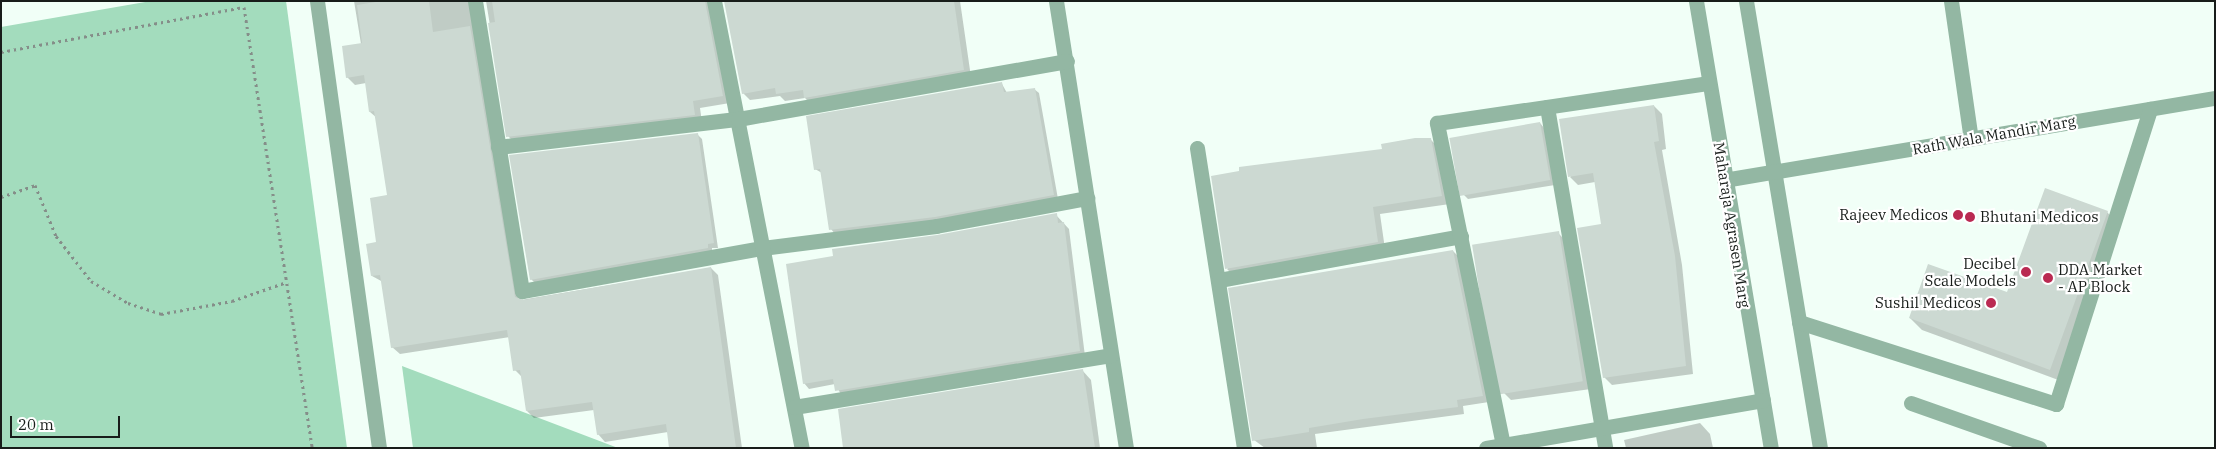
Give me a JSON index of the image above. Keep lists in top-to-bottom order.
{
  "streets": {
    "street": ["Rath Wala Mandir Marg", "Maharaja Agrasen Marg"]
  },
  "crossings": [
    ["Rath Wala Mandir Marg", "Maharaja Agrasen Marg"]
  ],
  "places": [
    "Rajeev Medicos",
    "Bhutani Medicos",
    "Decibel Scale Models",
    "DDA Market - AP Block",
    "Sushil Medicos"
  ],
  "scale_bar": "20 m"
}
